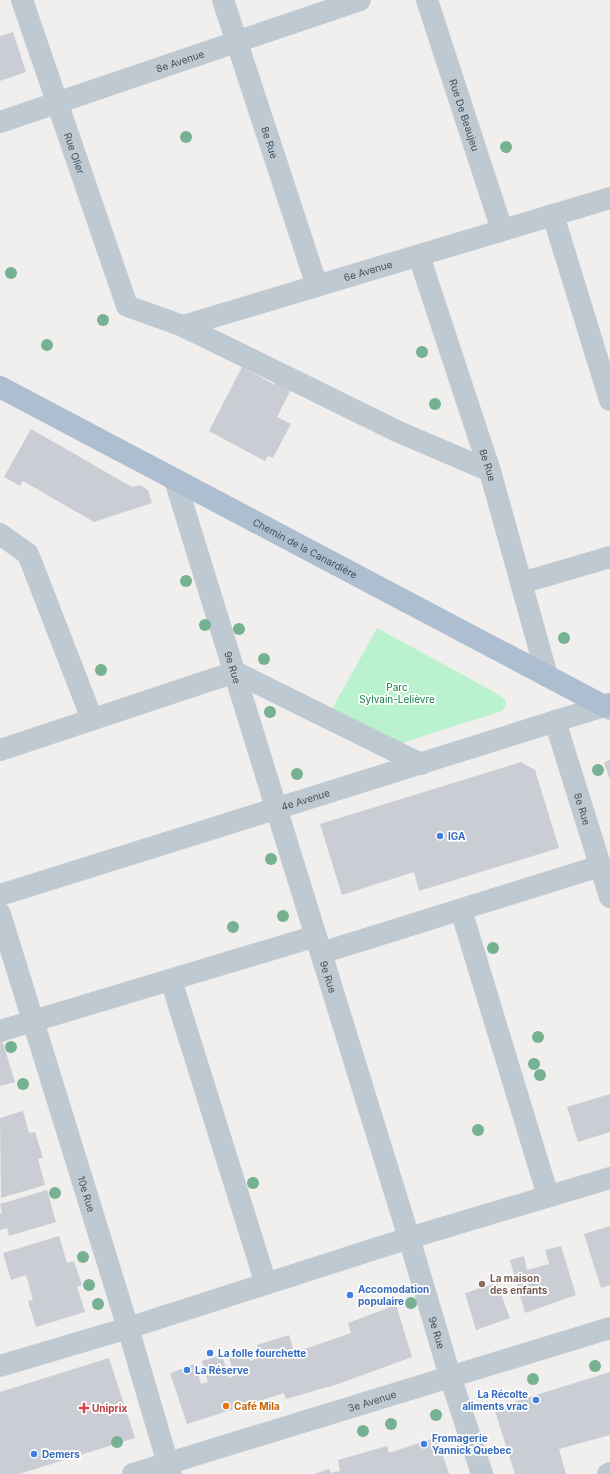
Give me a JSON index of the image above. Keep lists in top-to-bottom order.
{
  "streets": {
    "main road": ["Chemin de la Canardière"],
    "street": [
      "8e Avenue",
      "Rue De Beaujeu",
      "8e Rue",
      "Rue Olier",
      "6e Avenue",
      "9e Rue",
      "4e Avenue",
      "10e Rue",
      "3e Avenue"
    ]
  },
  "crossings": [
    ["8e Avenue", "8e Rue"],
    ["8e Avenue", "Rue Olier"],
    ["Rue De Beaujeu", "6e Avenue"],
    ["8e Rue", "6e Avenue"],
    ["8e Rue", "Chemin de la Canardière"],
    ["8e Rue", "4e Avenue"],
    ["Rue Olier", "6e Avenue"],
    ["Chemin de la Canardière", "9e Rue"],
    ["Chemin de la Canardière", "4e Avenue"],
    ["9e Rue", "4e Avenue"],
    ["9e Rue", "3e Avenue"],
    ["10e Rue", "3e Avenue"]
  ],
  "parks": ["Parc Sylvain-Lelièvre"],
  "places": {
    "other": [
      "IGA",
      "La maison des enfants",
      "Accomodation populaire",
      "La folle fourchette",
      "La Réserve",
      "La Récolte aliments vrac",
      "Café Mila",
      "Fromagerie Yannick Quebec",
      "Demers"
    ],
    "health": ["Uniprix"]
  }
}
